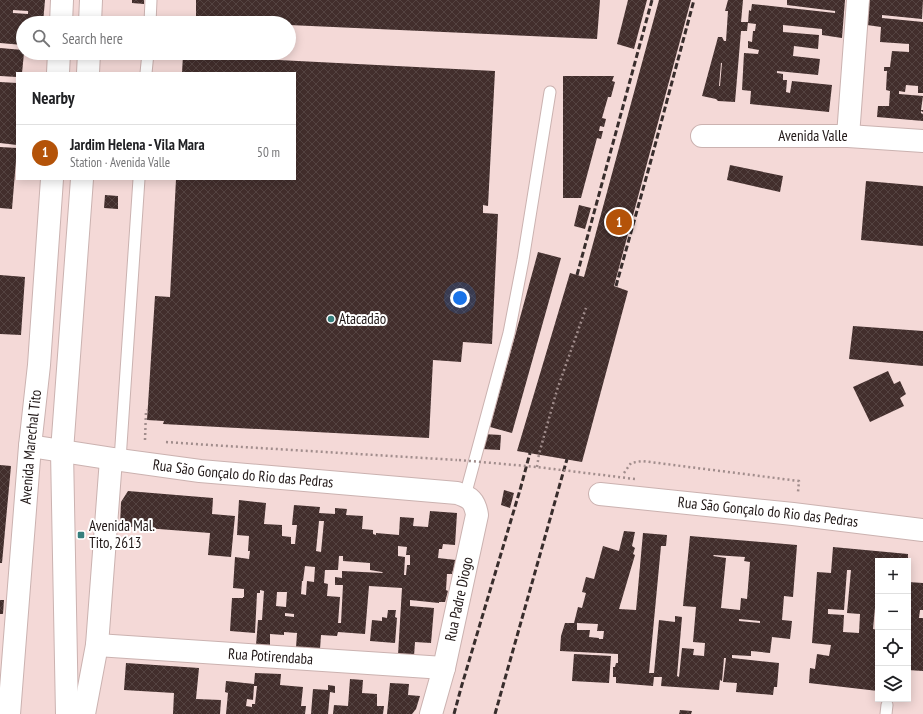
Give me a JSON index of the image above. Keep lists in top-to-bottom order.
{
  "streets": {
    "street": [
      "Avenida Valle",
      "Avenida Marechal Tito",
      "Rua São Gonçalo do Rio das Pedras",
      "Rua Padre Diogo",
      "Rua Potirendaba"
    ]
  },
  "crossings": [
    ["Avenida Marechal Tito", "Rua São Gonçalo do Rio das Pedras"],
    ["Rua São Gonçalo do Rio das Pedras", "Rua Padre Diogo"],
    ["Rua Padre Diogo", "Rua Potirendaba"]
  ],
  "places": {
    "other": ["Atacadão"],
    "transit": ["Avenida Mal. Tito, 2613"]
  },
  "page": {
    "search": "Search here",
    "heading": "Nearby",
    "list": [
      {
        "mark": "1",
        "name": "Jardim Helena - Vila Mara",
        "note": "Station · Avenida Valle",
        "value": "50 m"
      }
    ],
    "pins": "1",
    "map_buttons": ["+", "−"]
  }
}
